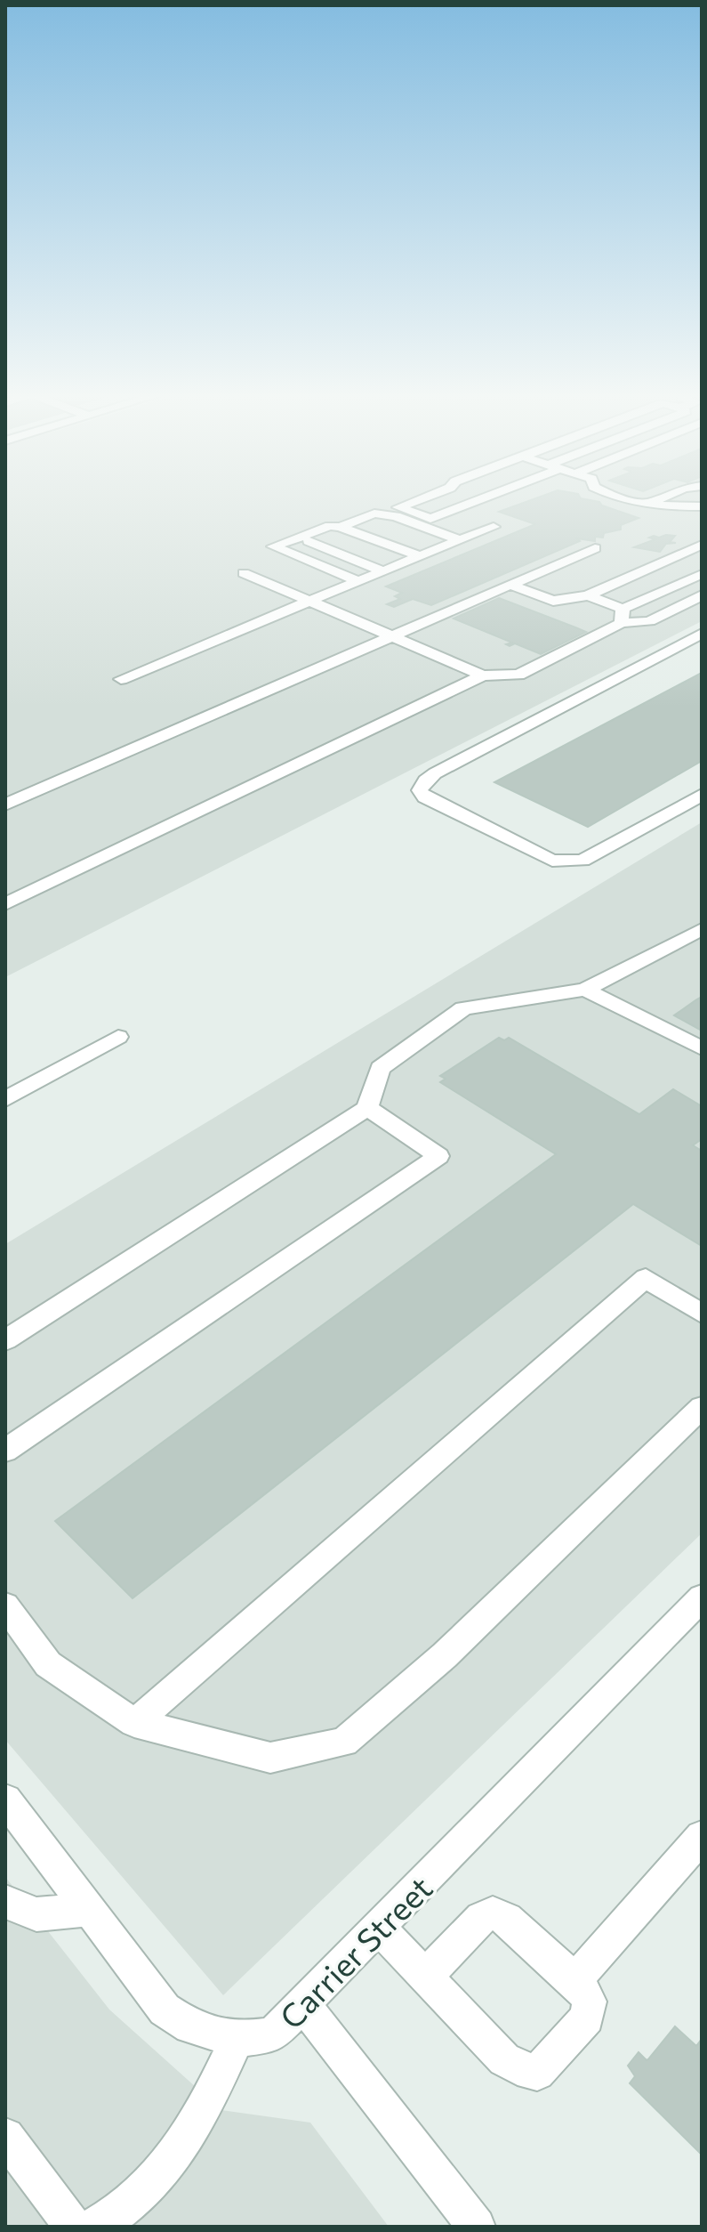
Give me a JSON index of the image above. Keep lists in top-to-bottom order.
{
  "streets": {
    "street": ["Carrier Street"]
  }
}
